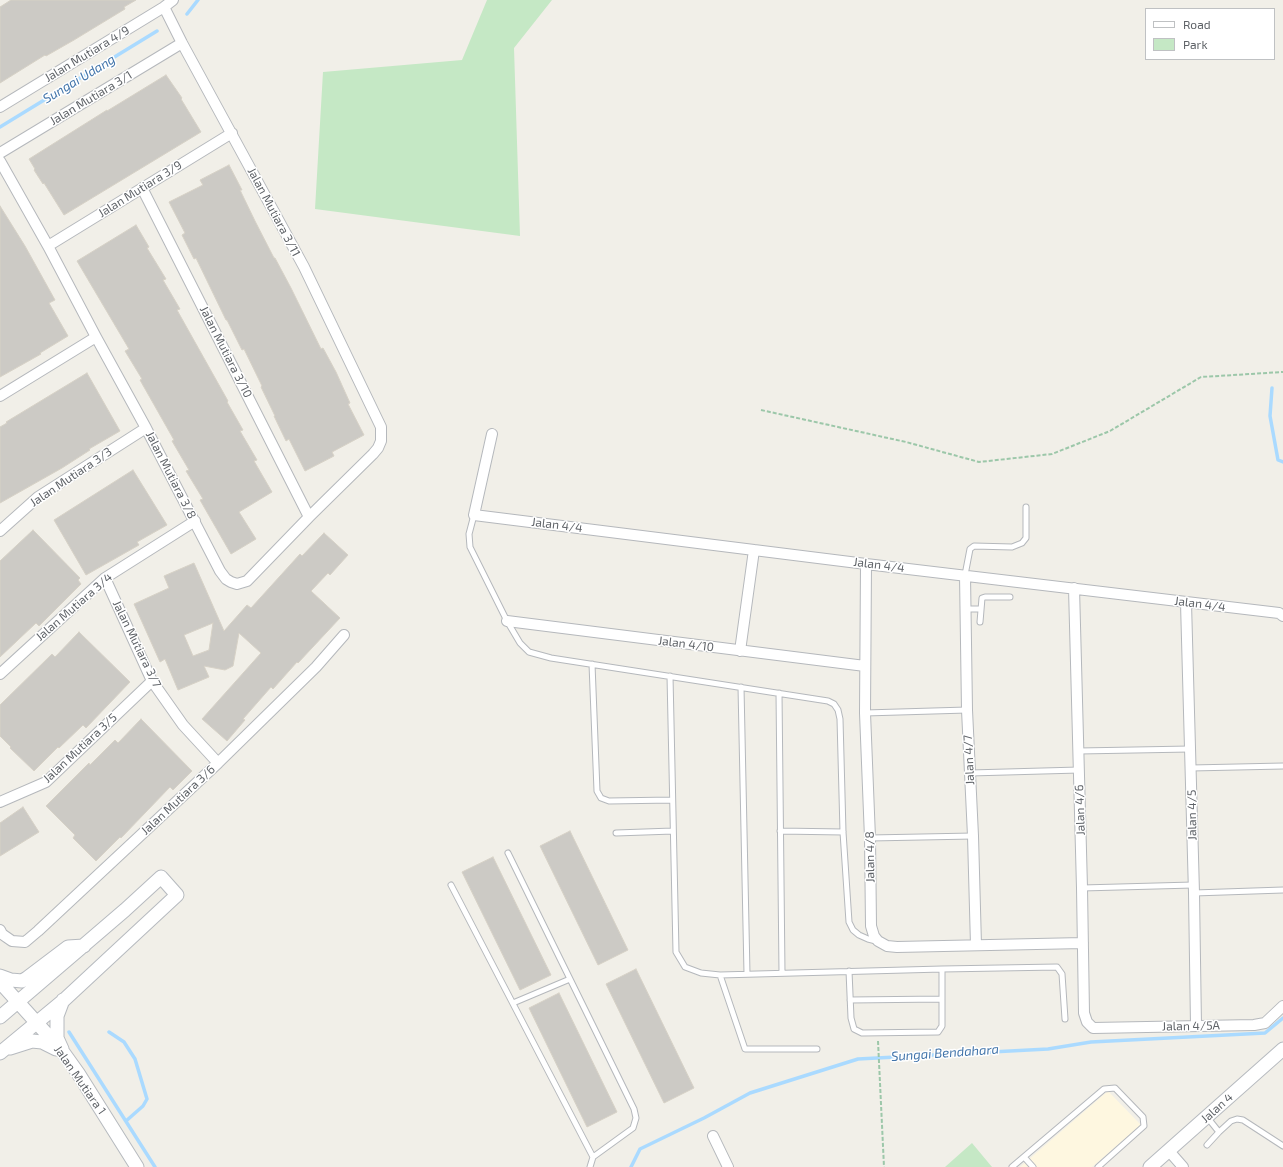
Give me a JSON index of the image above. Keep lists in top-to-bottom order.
{
  "streets": {
    "street": [
      "Jalan Mutiara 4/9",
      "Jalan Mutiara 3/1",
      "Jalan Mutiara 3/9",
      "Jalan Mutiara 3/11",
      "Jalan Mutiara 3/10",
      "Jalan Mutiara 3/8",
      "Jalan Mutiara 3/3",
      "Jalan 4/4",
      "Jalan Mutiara 3/4",
      "Jalan Mutiara 3/7",
      "Jalan 4/10",
      "Jalan Mutiara 3/5",
      "Jalan 4/7",
      "Jalan Mutiara 3/6",
      "Jalan 4/6",
      "Jalan 4/5",
      "Jalan 4/8",
      "Jalan 4/5A",
      "Jalan Mutiara 1",
      "Jalan 4"
    ]
  },
  "crossings": [
    ["Jalan Mutiara 4/9", "Jalan Mutiara 3/11"],
    ["Jalan Mutiara 3/1", "Jalan Mutiara 3/11"],
    ["Jalan Mutiara 3/9", "Jalan Mutiara 3/11"],
    ["Jalan Mutiara 3/9", "Jalan Mutiara 3/10"],
    ["Jalan Mutiara 3/9", "Jalan Mutiara 3/8"],
    ["Jalan Mutiara 3/11", "Jalan Mutiara 3/8"],
    ["Jalan Mutiara 3/10", "Jalan Mutiara 3/8"],
    ["Jalan Mutiara 3/8", "Jalan Mutiara 3/3"],
    ["Jalan Mutiara 3/8", "Jalan Mutiara 3/4"],
    ["Jalan 4/4", "Jalan 4/7"],
    ["Jalan 4/4", "Jalan 4/6"],
    ["Jalan 4/4", "Jalan 4/5"],
    ["Jalan 4/4", "Jalan 4/8"],
    ["Jalan Mutiara 3/4", "Jalan Mutiara 3/7"],
    ["Jalan Mutiara 3/7", "Jalan Mutiara 3/5"],
    ["Jalan Mutiara 3/7", "Jalan Mutiara 3/6"],
    ["Jalan 4/10", "Jalan 4/8"],
    ["Jalan 4/6", "Jalan 4/5A"],
    ["Jalan 4/5", "Jalan 4/5A"]
  ],
  "water": ["Sungai Udang", "Sungai Bendahara"],
  "legend": ["Road", "Park"]
}
